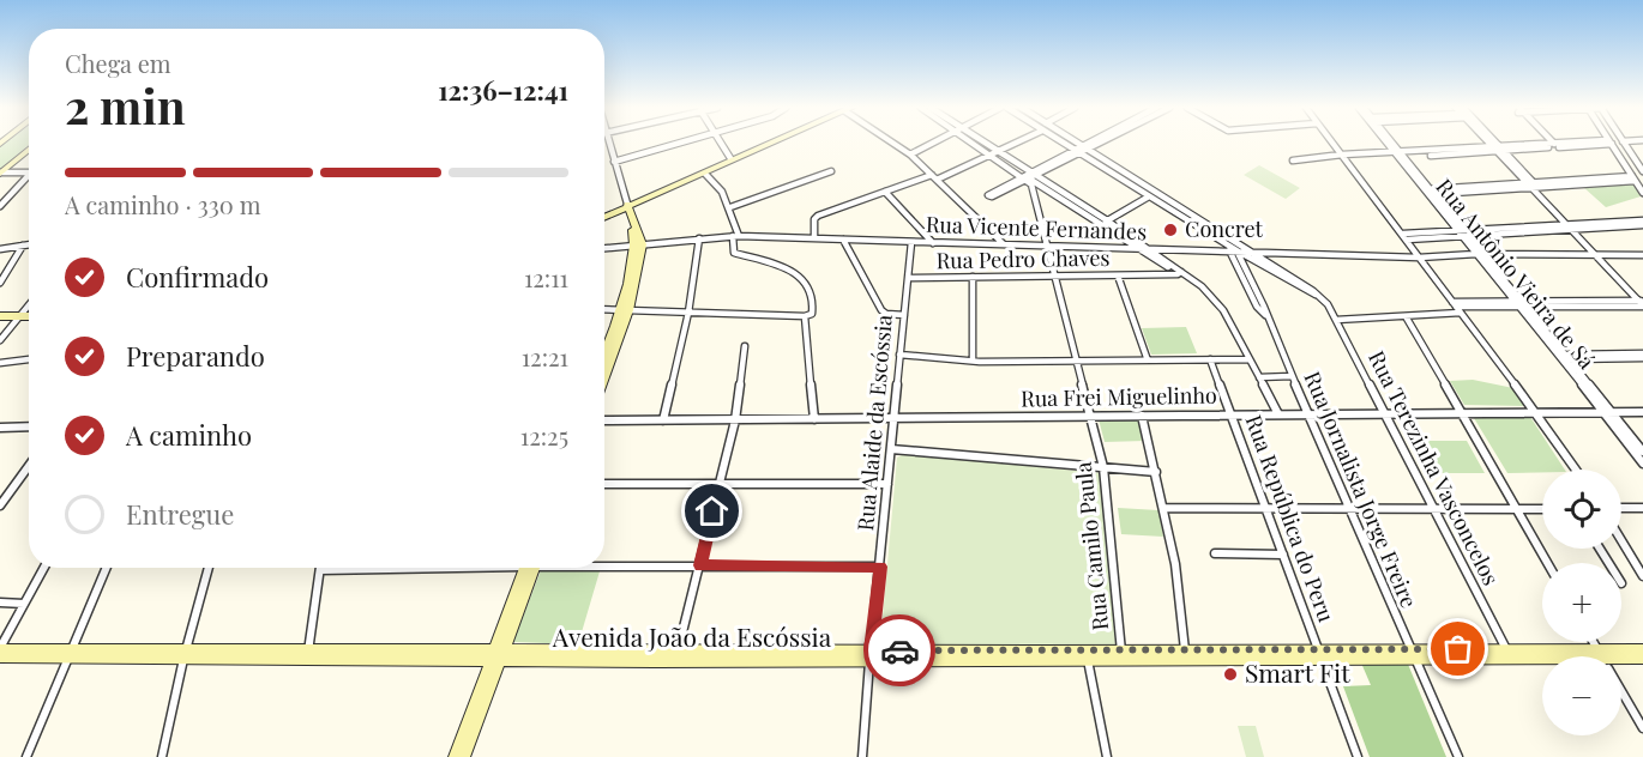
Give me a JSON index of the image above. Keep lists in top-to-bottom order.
{
  "streets": {
    "main road": ["Avenida João da Escóssia"],
    "street": [
      "Rua Vicente Fernandes",
      "Rua Pedro Chaves",
      "Rua Antônio Vieira de Sá",
      "Rua Frei Miguelinho",
      "Rua Alaide da Escóssia",
      "Rua Terezinha Vasconcelos",
      "Rua Jornalista Jorge Freire",
      "Rua República do Peru",
      "Rua Camilo Paula"
    ]
  },
  "crossings": [
    ["Rua Vicente Fernandes", "Rua Antônio Vieira de Sá"],
    ["Rua Vicente Fernandes", "Rua Alaide da Escóssia"],
    ["Rua Vicente Fernandes", "Rua Jornalista Jorge Freire"],
    ["Rua Vicente Fernandes", "Rua Camilo Paula"],
    ["Rua Pedro Chaves", "Rua Alaide da Escóssia"],
    ["Rua Pedro Chaves", "Rua Camilo Paula"],
    ["Rua Antônio Vieira de Sá", "Rua Frei Miguelinho"],
    ["Rua Frei Miguelinho", "Rua Alaide da Escóssia"],
    ["Rua Frei Miguelinho", "Rua Terezinha Vasconcelos"],
    ["Rua Frei Miguelinho", "Rua Jornalista Jorge Freire"],
    ["Rua Frei Miguelinho", "Rua República do Peru"],
    ["Rua Frei Miguelinho", "Rua Camilo Paula"],
    ["Rua Alaide da Escóssia", "Avenida João da Escóssia"],
    ["Rua Terezinha Vasconcelos", "Avenida João da Escóssia"],
    ["Rua Jornalista Jorge Freire", "Avenida João da Escóssia"],
    ["Rua República do Peru", "Avenida João da Escóssia"],
    ["Rua Camilo Paula", "Avenida João da Escóssia"]
  ],
  "places": ["Concret", "Smart Fit"],
  "page": {
    "heading": ["2 min", "Chega em", "12:36–12:41"],
    "bar": "A caminho · 330 m",
    "list": [
      ["Confirmado", "12:11"],
      ["Preparando", "12:21"],
      ["A caminho", "12:25"],
      "Entregue"
    ],
    "map_buttons": ["+", "−"]
  }
}
